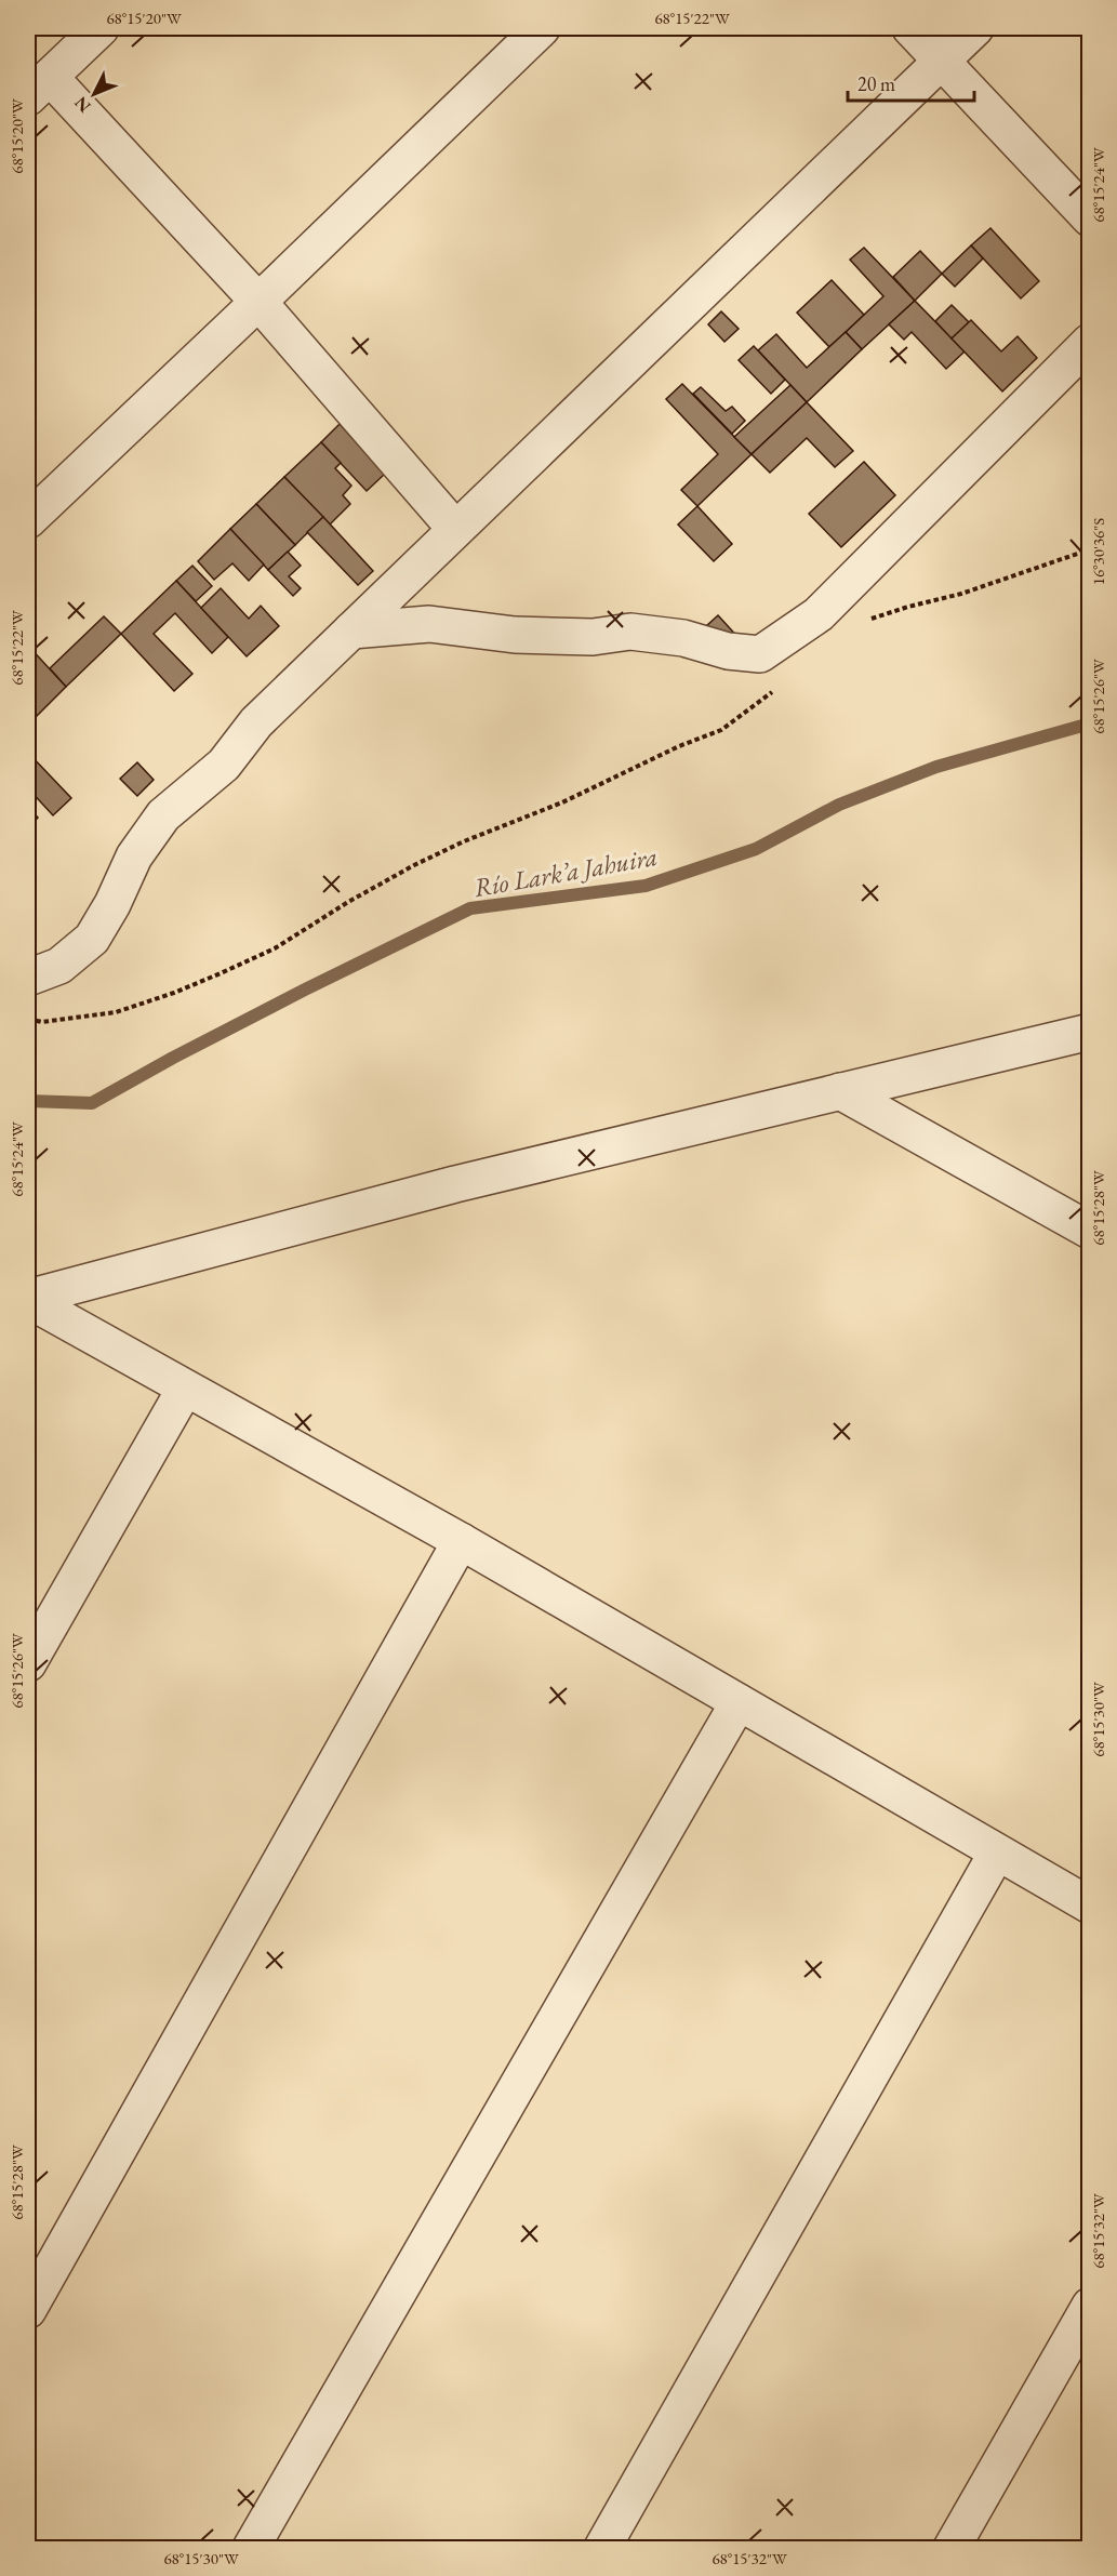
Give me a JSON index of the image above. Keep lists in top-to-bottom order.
{
  "water": ["Río Lark’a Jahuira"],
  "scale_bar": "20 m",
  "north": "bottom left",
  "coordinates": [
    "68°15'20\"W",
    "68°15'22\"W",
    "68°15'24\"W",
    "16°30'36\"S",
    "68°15'26\"W",
    "68°15'28\"W",
    "68°15'30\"W",
    "68°15'32\"W"
  ]
}
